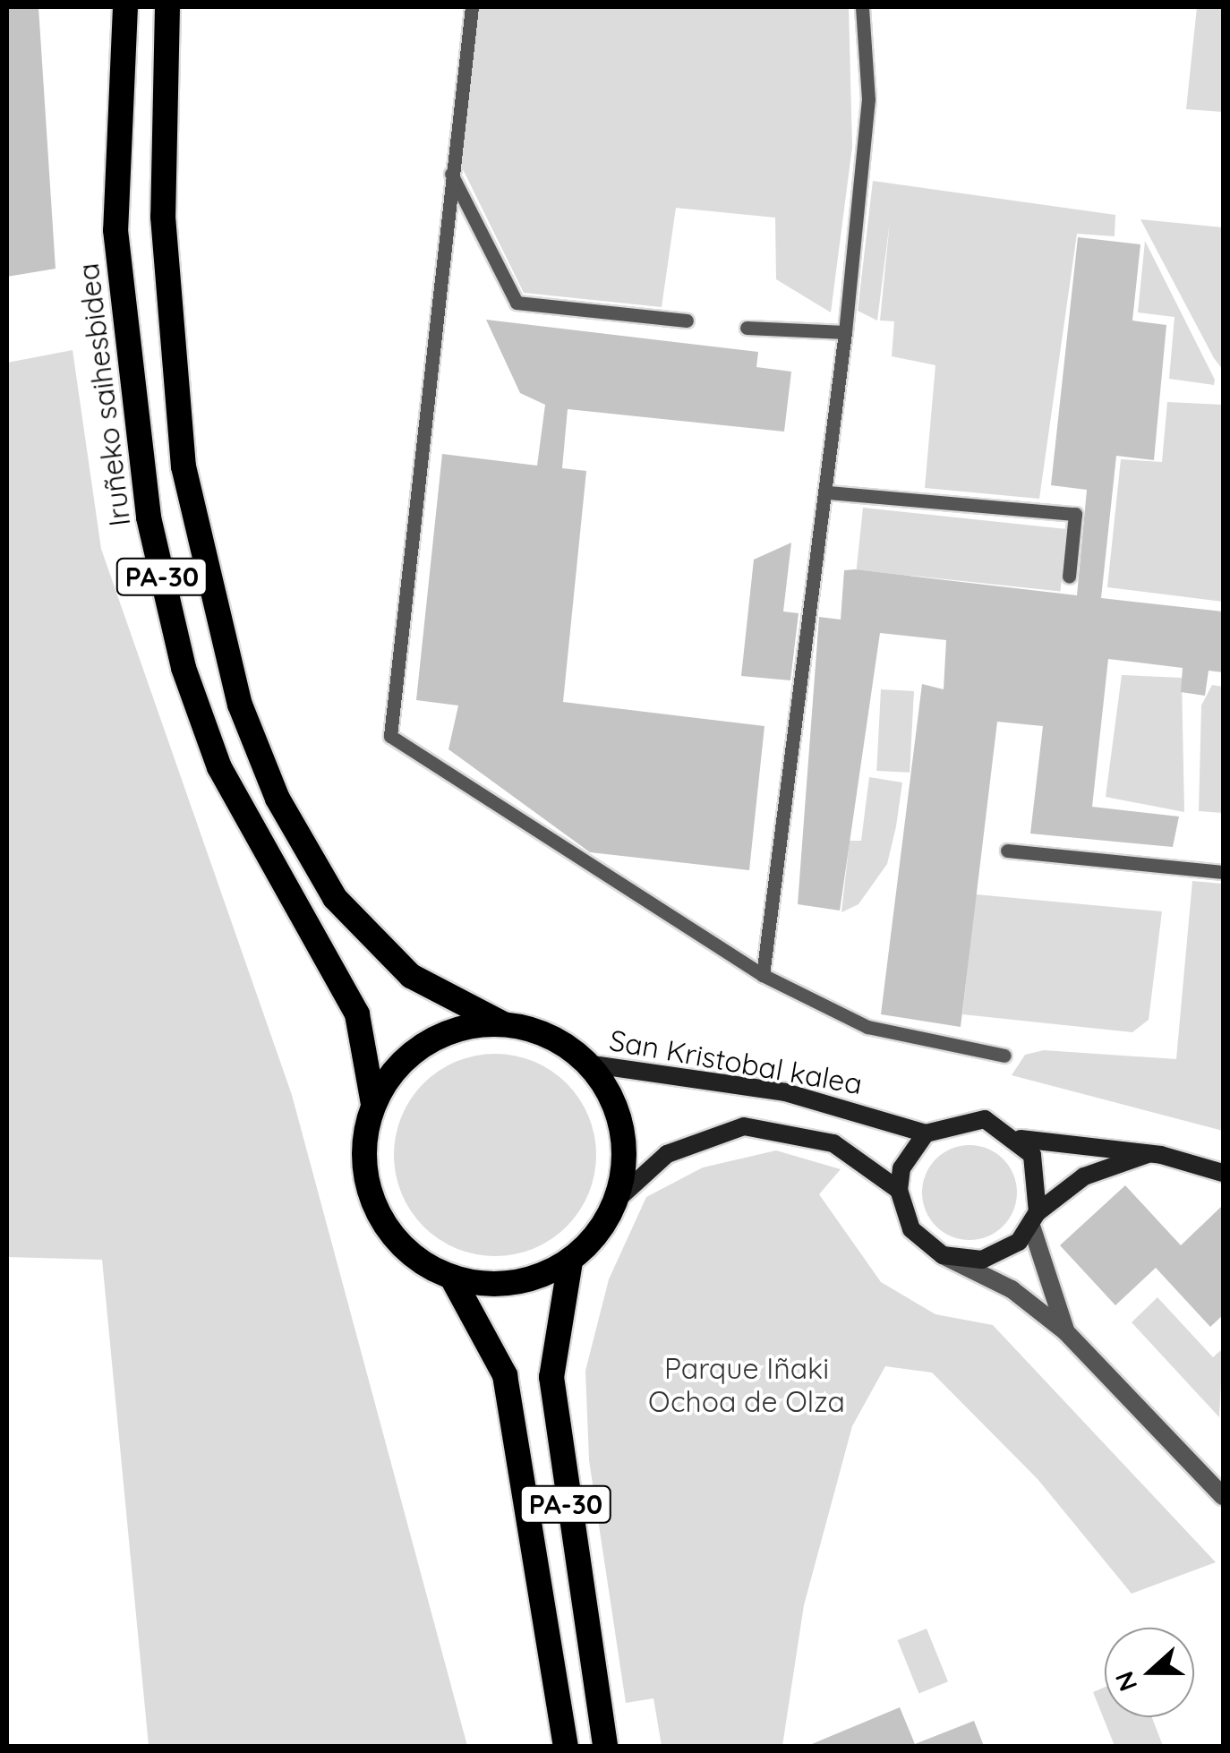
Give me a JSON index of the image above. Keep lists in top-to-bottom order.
{
  "streets": {
    "highway": ["Iruñeko saihesbidea", "PA-30"],
    "main road": ["San Kristobal kalea"]
  },
  "crossings": [
    ["Iruñeko saihesbidea", "PA-30"],
    ["Iruñeko saihesbidea", "San Kristobal kalea"],
    ["PA-30", "San Kristobal kalea"]
  ],
  "parks": ["Parque Iñaki Ochoa de Olza"],
  "north": "left"
}
